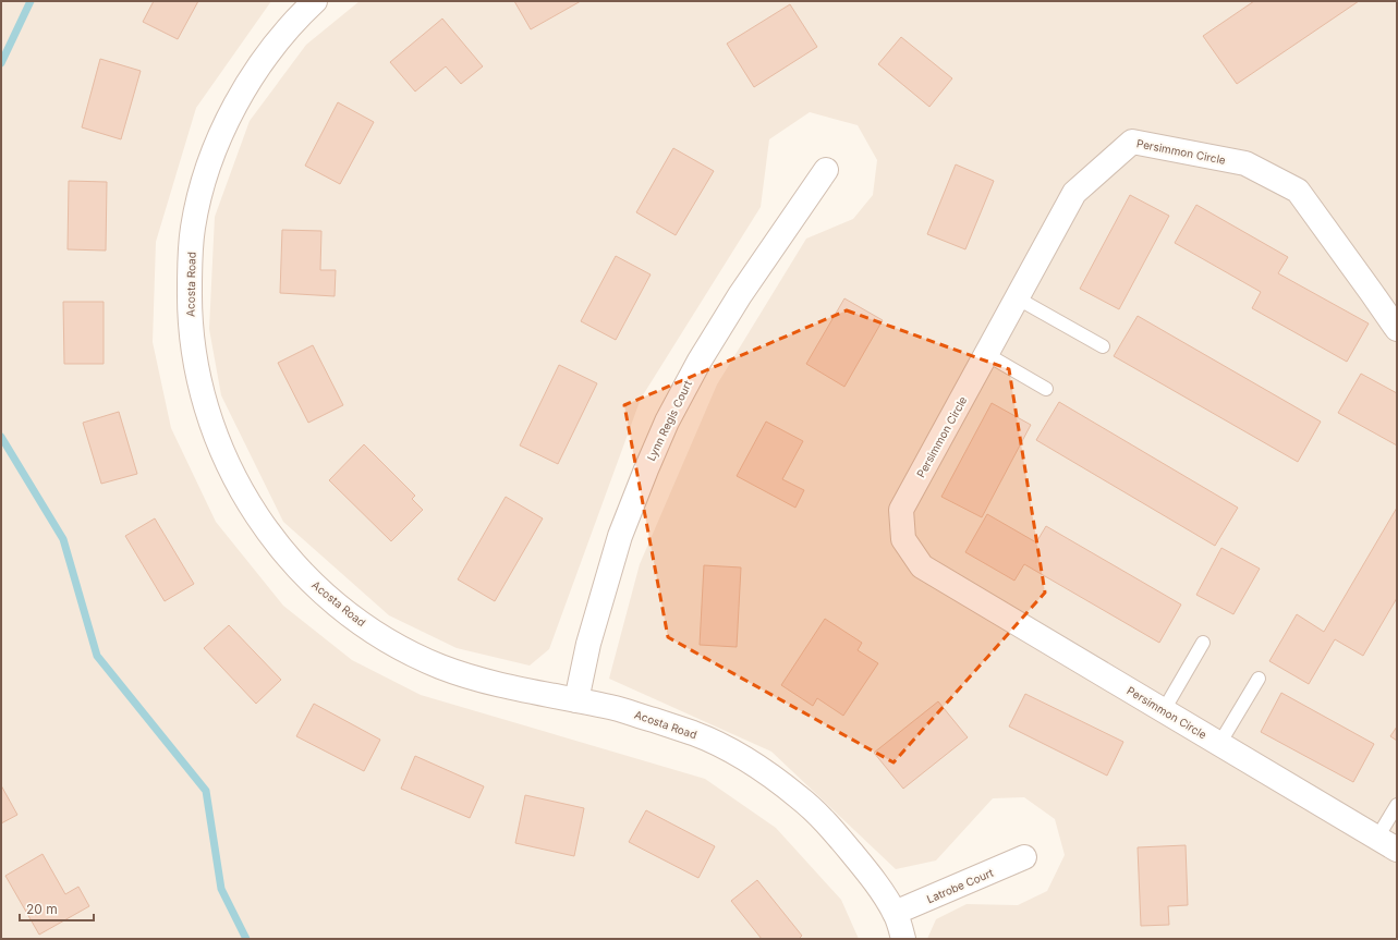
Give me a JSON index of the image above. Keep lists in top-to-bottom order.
{
  "streets": {
    "street": [
      "Persimmon Circle",
      "Acosta Road",
      "Lynn Regis Court",
      "Latrobe Court"
    ]
  },
  "crossings": [
    ["Acosta Road", "Lynn Regis Court"],
    ["Acosta Road", "Latrobe Court"]
  ],
  "scale_bar": "20 m"
}
